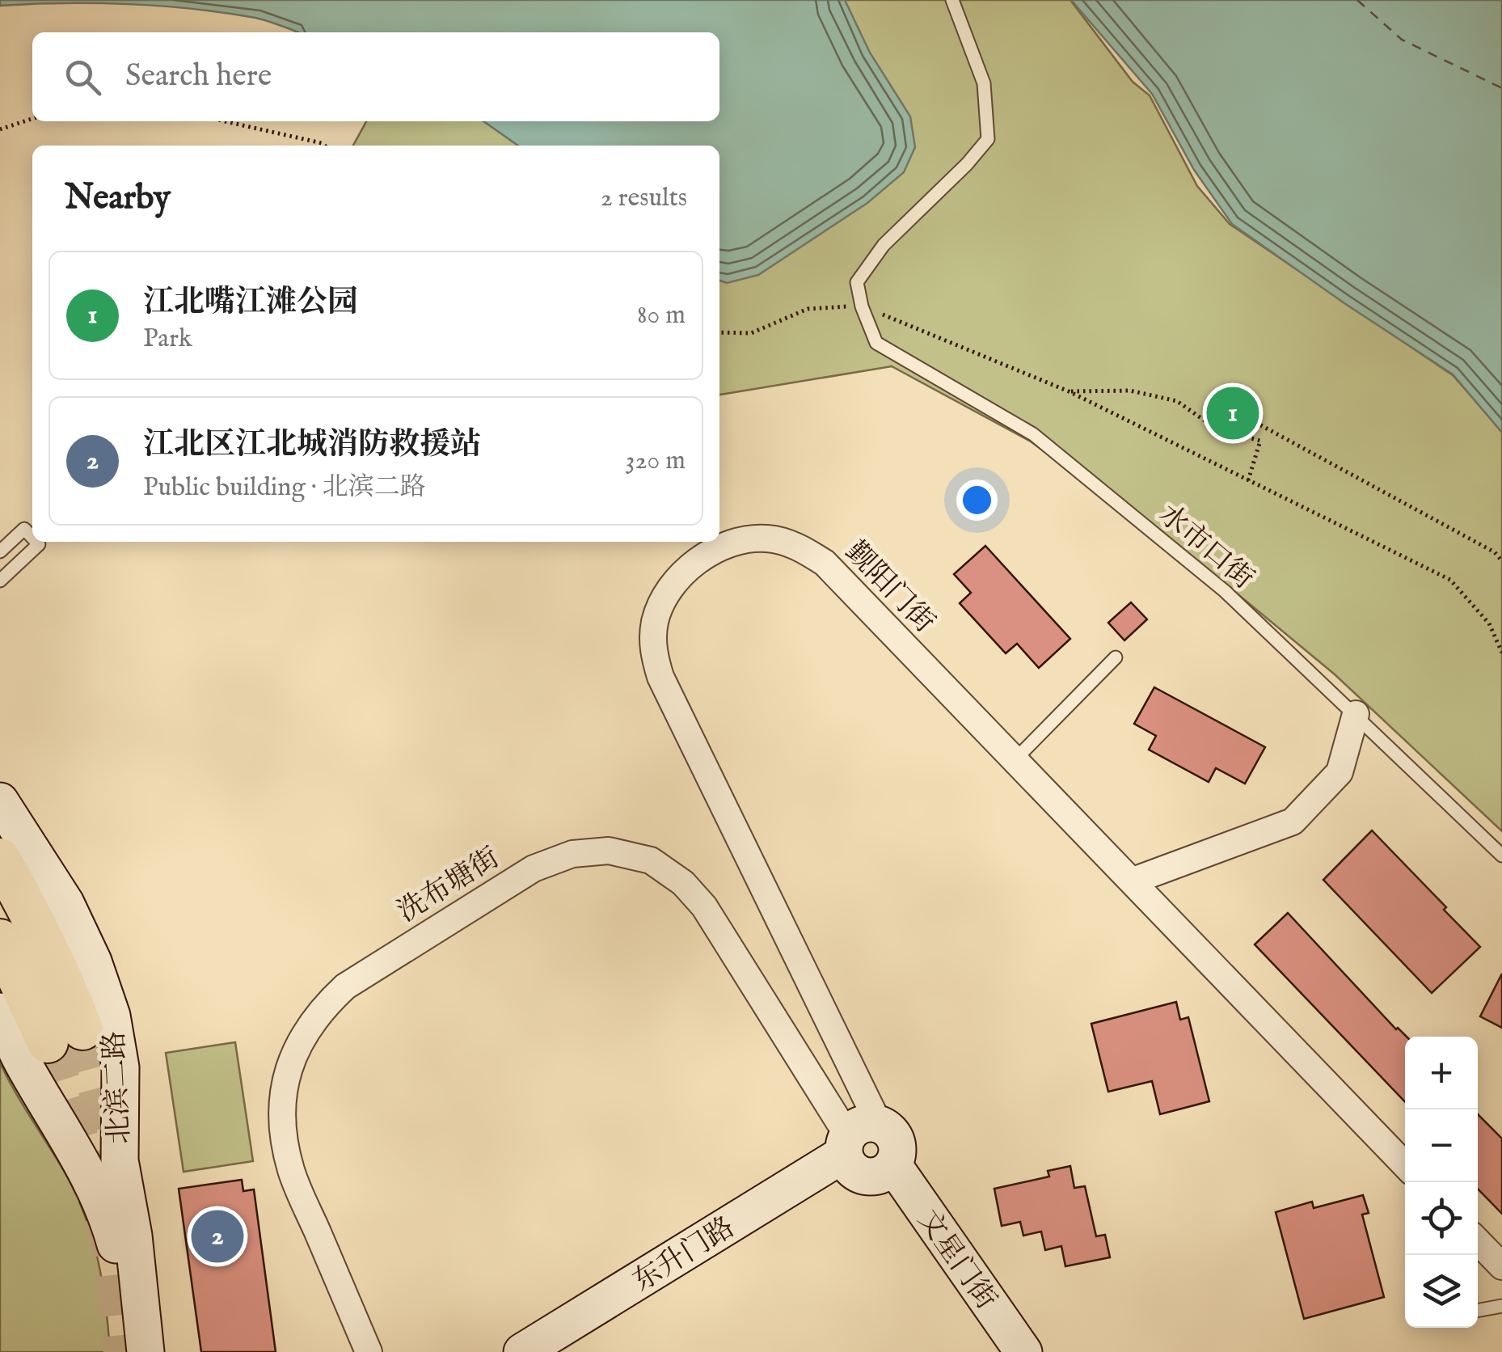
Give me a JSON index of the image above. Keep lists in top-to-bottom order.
{
  "streets": {
    "main road": ["北滨二路"],
    "street": [
      "觐阳门街",
      "洗布塘街",
      "东升门路",
      "文星门街"
    ],
    "lane": ["水市口街"]
  },
  "crossings": [
    ["觐阳门街", "洗布塘街"],
    ["觐阳门街", "东升门路"],
    ["觐阳门街", "文星门街"],
    ["洗布塘街", "东升门路"],
    ["洗布塘街", "文星门街"],
    ["东升门路", "文星门街"]
  ],
  "page": {
    "search": "Search here",
    "heading": ["Nearby", "2 results"],
    "list": [
      {
        "mark": "1",
        "name": "江北嘴江滩公园",
        "note": "Park",
        "value": "80 m"
      },
      {
        "mark": "2",
        "name": "江北区江北城消防救援站",
        "note": "Public building · 北滨二路",
        "value": "320 m"
      }
    ],
    "pins": ["1", "2"],
    "map_buttons": ["+", "−"]
  }
}
